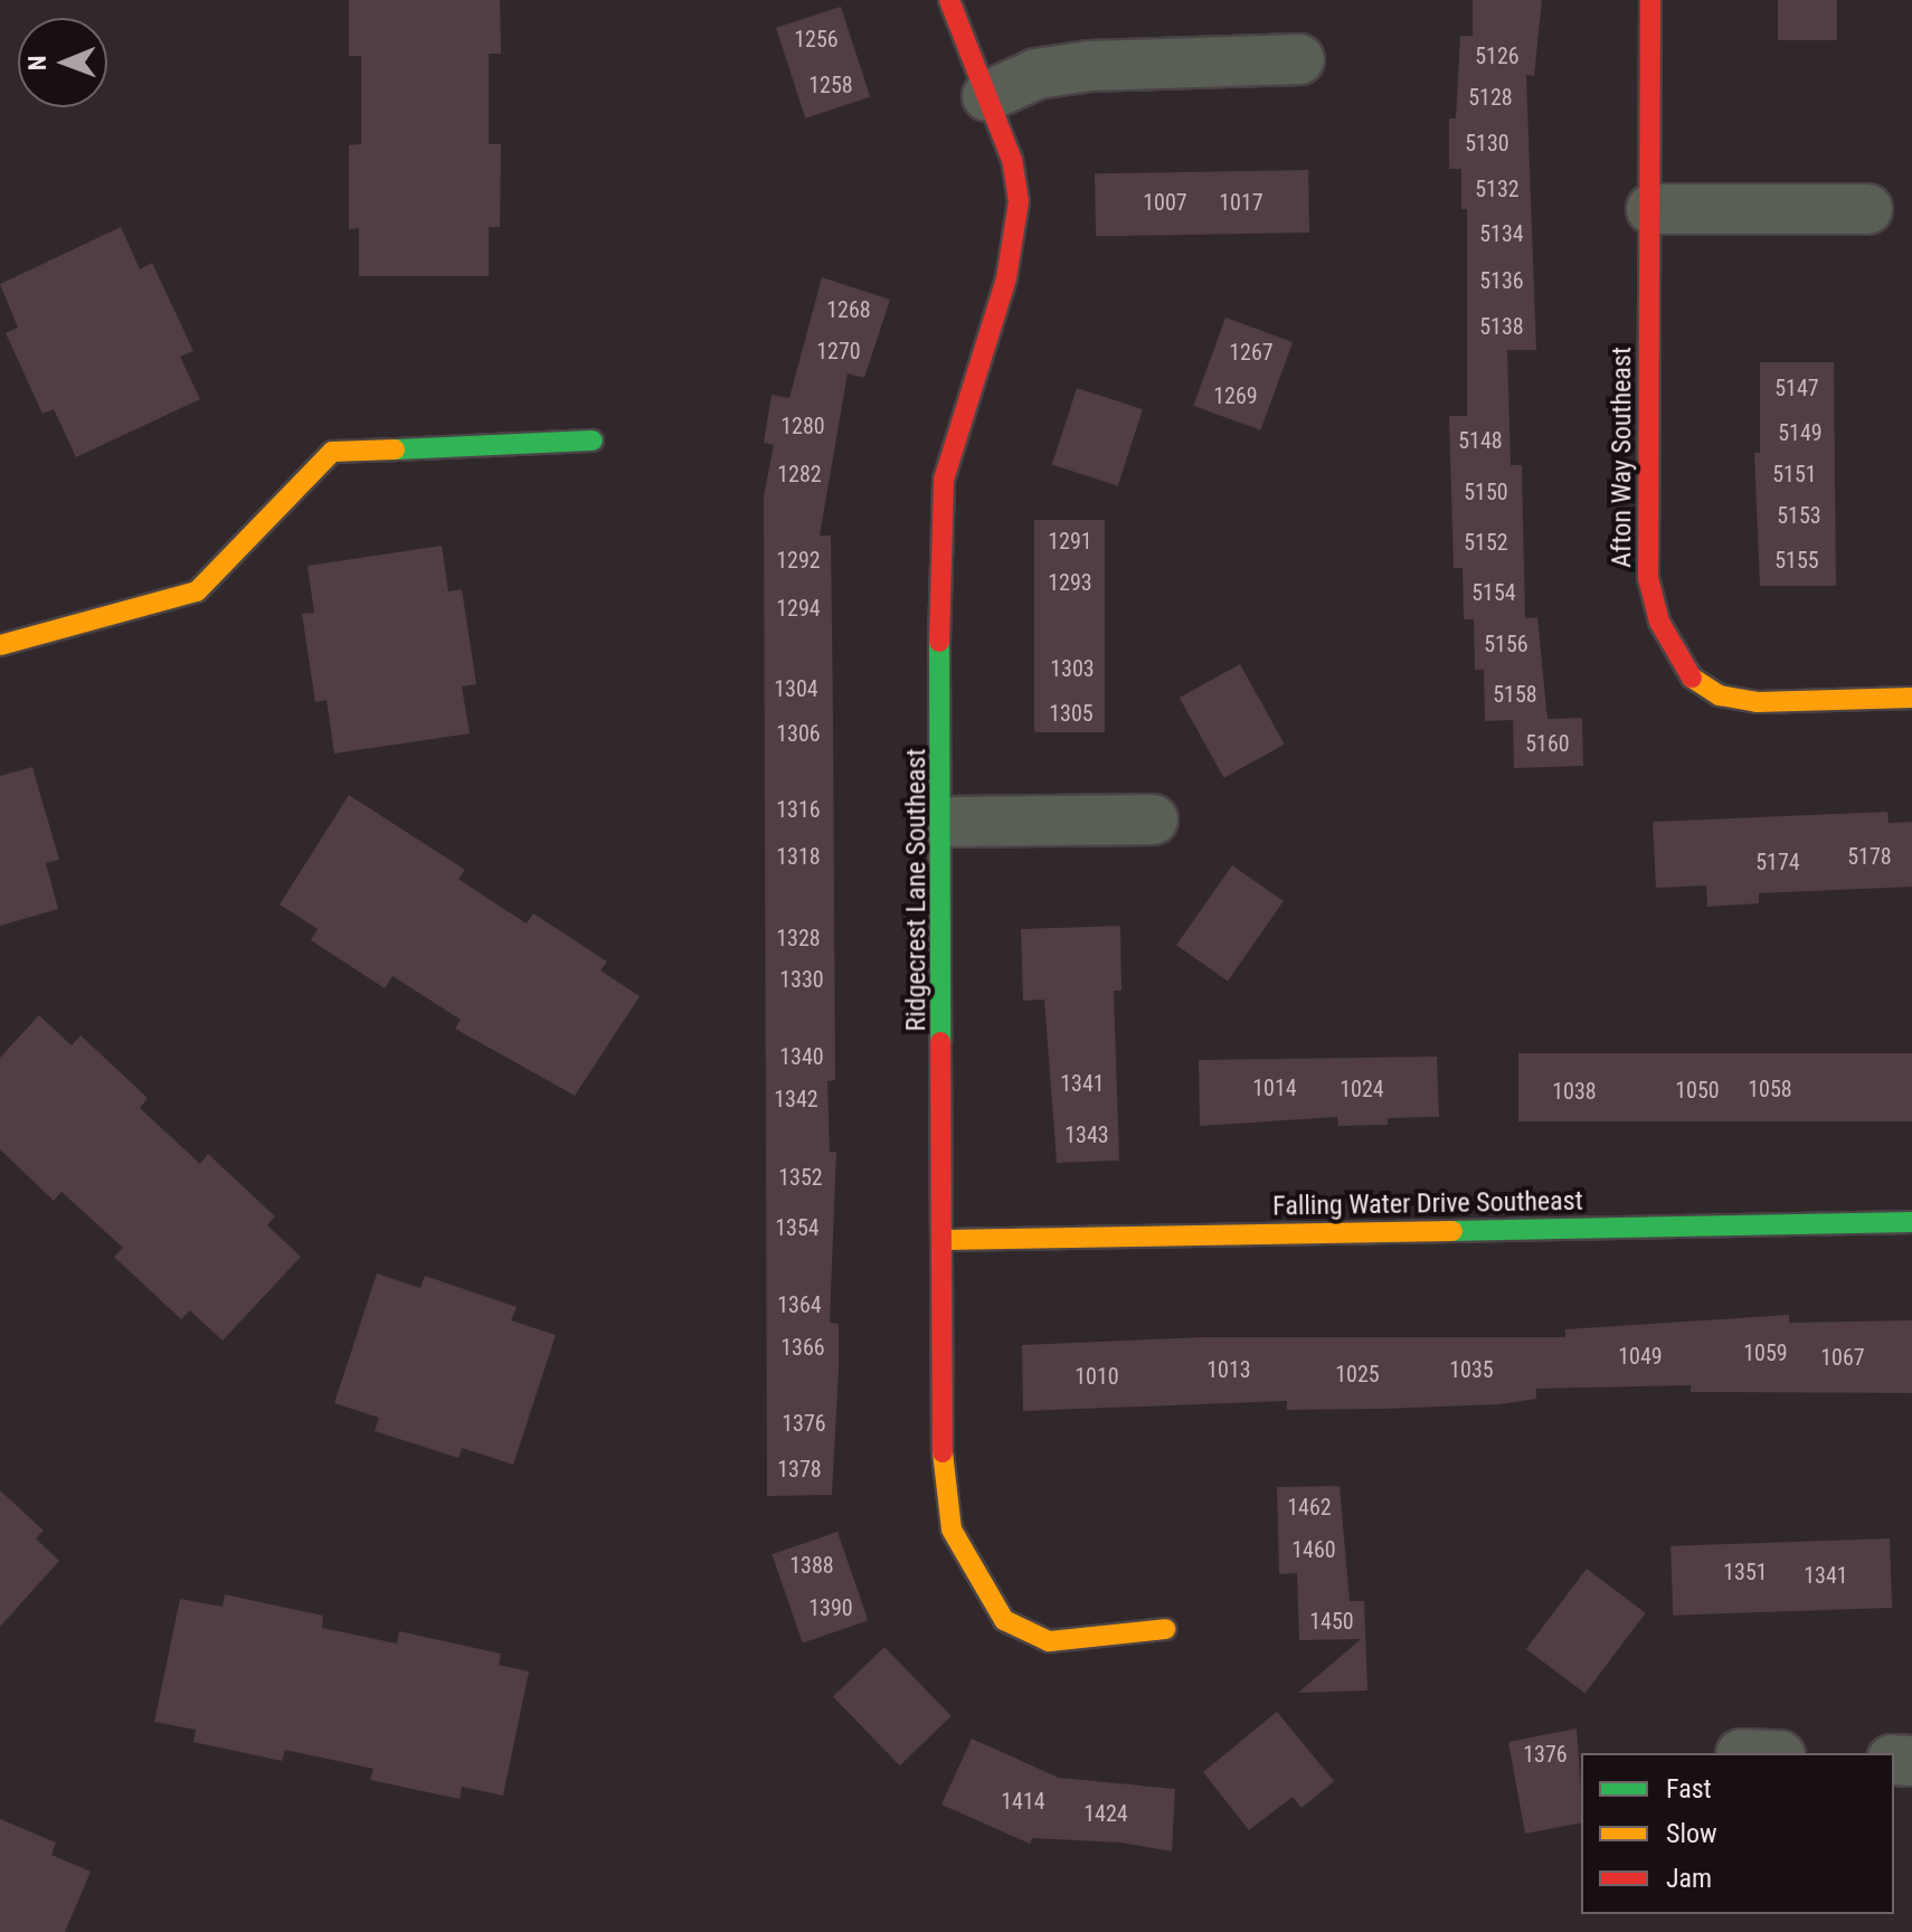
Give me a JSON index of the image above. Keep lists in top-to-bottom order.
{
  "streets": {
    "street": ["Afton Way Southeast", "Ridgecrest Lane Southeast", "Falling Water Drive Southeast"]
  },
  "crossings": [
    ["Ridgecrest Lane Southeast", "Falling Water Drive Southeast"]
  ],
  "house_numbers": [
    "1256",
    "5126",
    "1258",
    "5128",
    "5130",
    "5132",
    "1007",
    "1017",
    "5134",
    "5136",
    "1268",
    "5138",
    "1270",
    "1267",
    "5147",
    "1269",
    "1280",
    "5149",
    "5148",
    "1282",
    "5151",
    "5150",
    "5153",
    "1291",
    "5152",
    "1292",
    "5155",
    "1293",
    "5154",
    "1294",
    "5156",
    "1303",
    "1304",
    "5158",
    "1305",
    "1306",
    "5160",
    "1316",
    "1318",
    "5178",
    "5174",
    "1328",
    "1330",
    "1340",
    "1341",
    "1014",
    "1024",
    "1058",
    "1050",
    "1038",
    "1342",
    "1343",
    "1352",
    "1354",
    "1364",
    "1366",
    "1059",
    "1049",
    "1067",
    "1013",
    "1035",
    "1025",
    "1010",
    "1376",
    "1378",
    "1462",
    "1460",
    "1388",
    "1351",
    "1341",
    "1390",
    "1450",
    "1376",
    "1414",
    "1424"
  ],
  "legend": ["Fast", "Slow", "Jam"],
  "north": "left"
}
